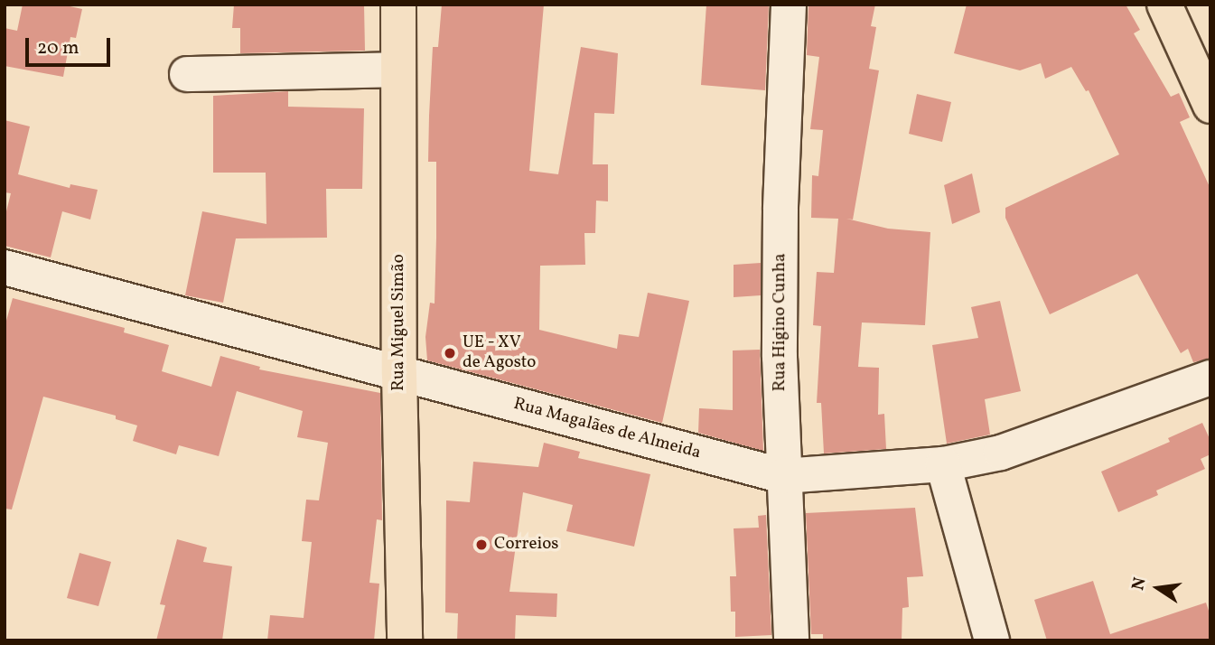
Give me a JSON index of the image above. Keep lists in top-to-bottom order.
{
  "streets": {
    "main road": ["Rua Miguel Simão"],
    "street": ["Rua Higino Cunha", "Rua Magalães de Almeida"]
  },
  "crossings": [
    ["Rua Miguel Simão", "Rua Magalães de Almeida"],
    ["Rua Higino Cunha", "Rua Magalães de Almeida"]
  ],
  "places": ["UE - XV de Agosto", "Correios"],
  "scale_bar": "20 m",
  "north": "left"
}
